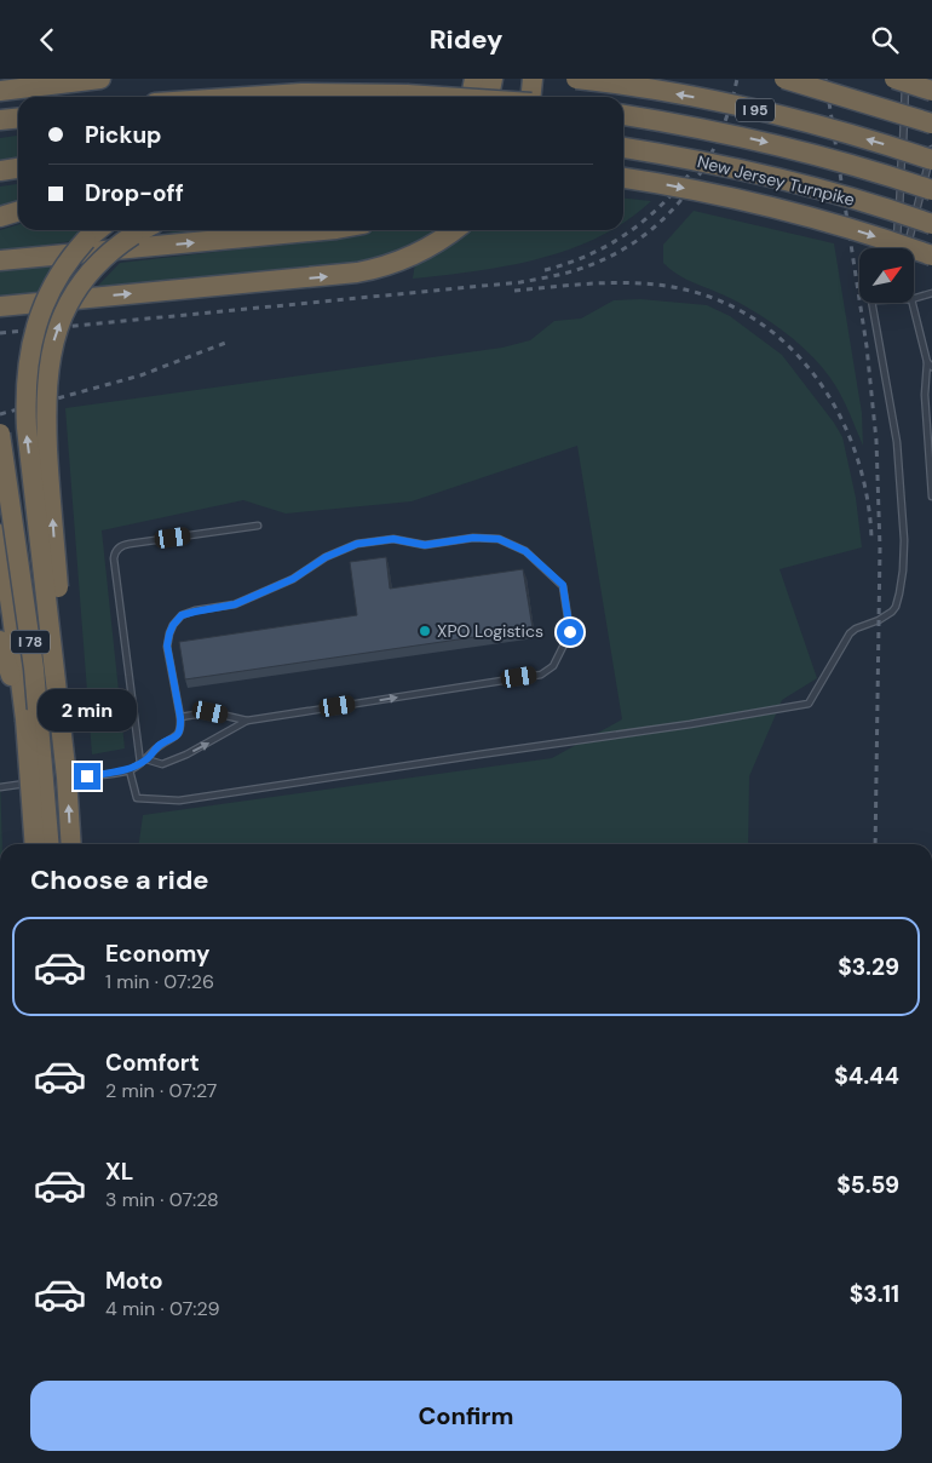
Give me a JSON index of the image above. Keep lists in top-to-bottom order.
{
  "streets": {
    "highway": ["I 95", "New Jersey Turnpike", "I 78"]
  },
  "places": ["XPO Logistics"],
  "north": "top right",
  "page": {
    "header": "Ridey",
    "banner": ["Pickup", "Drop-off"],
    "bubble": "2 min",
    "heading": "Choose a ride",
    "list": [
      {
        "name": "Economy",
        "note": "1 min · 07:26",
        "value": "$3.29"
      },
      {
        "name": "Comfort",
        "note": "2 min · 07:27",
        "value": "$4.44"
      },
      {
        "name": "XL",
        "note": "3 min · 07:28",
        "value": "$5.59"
      },
      {
        "name": "Moto",
        "note": "4 min · 07:29",
        "value": "$3.11"
      }
    ],
    "buttons": "Confirm"
  }
}
